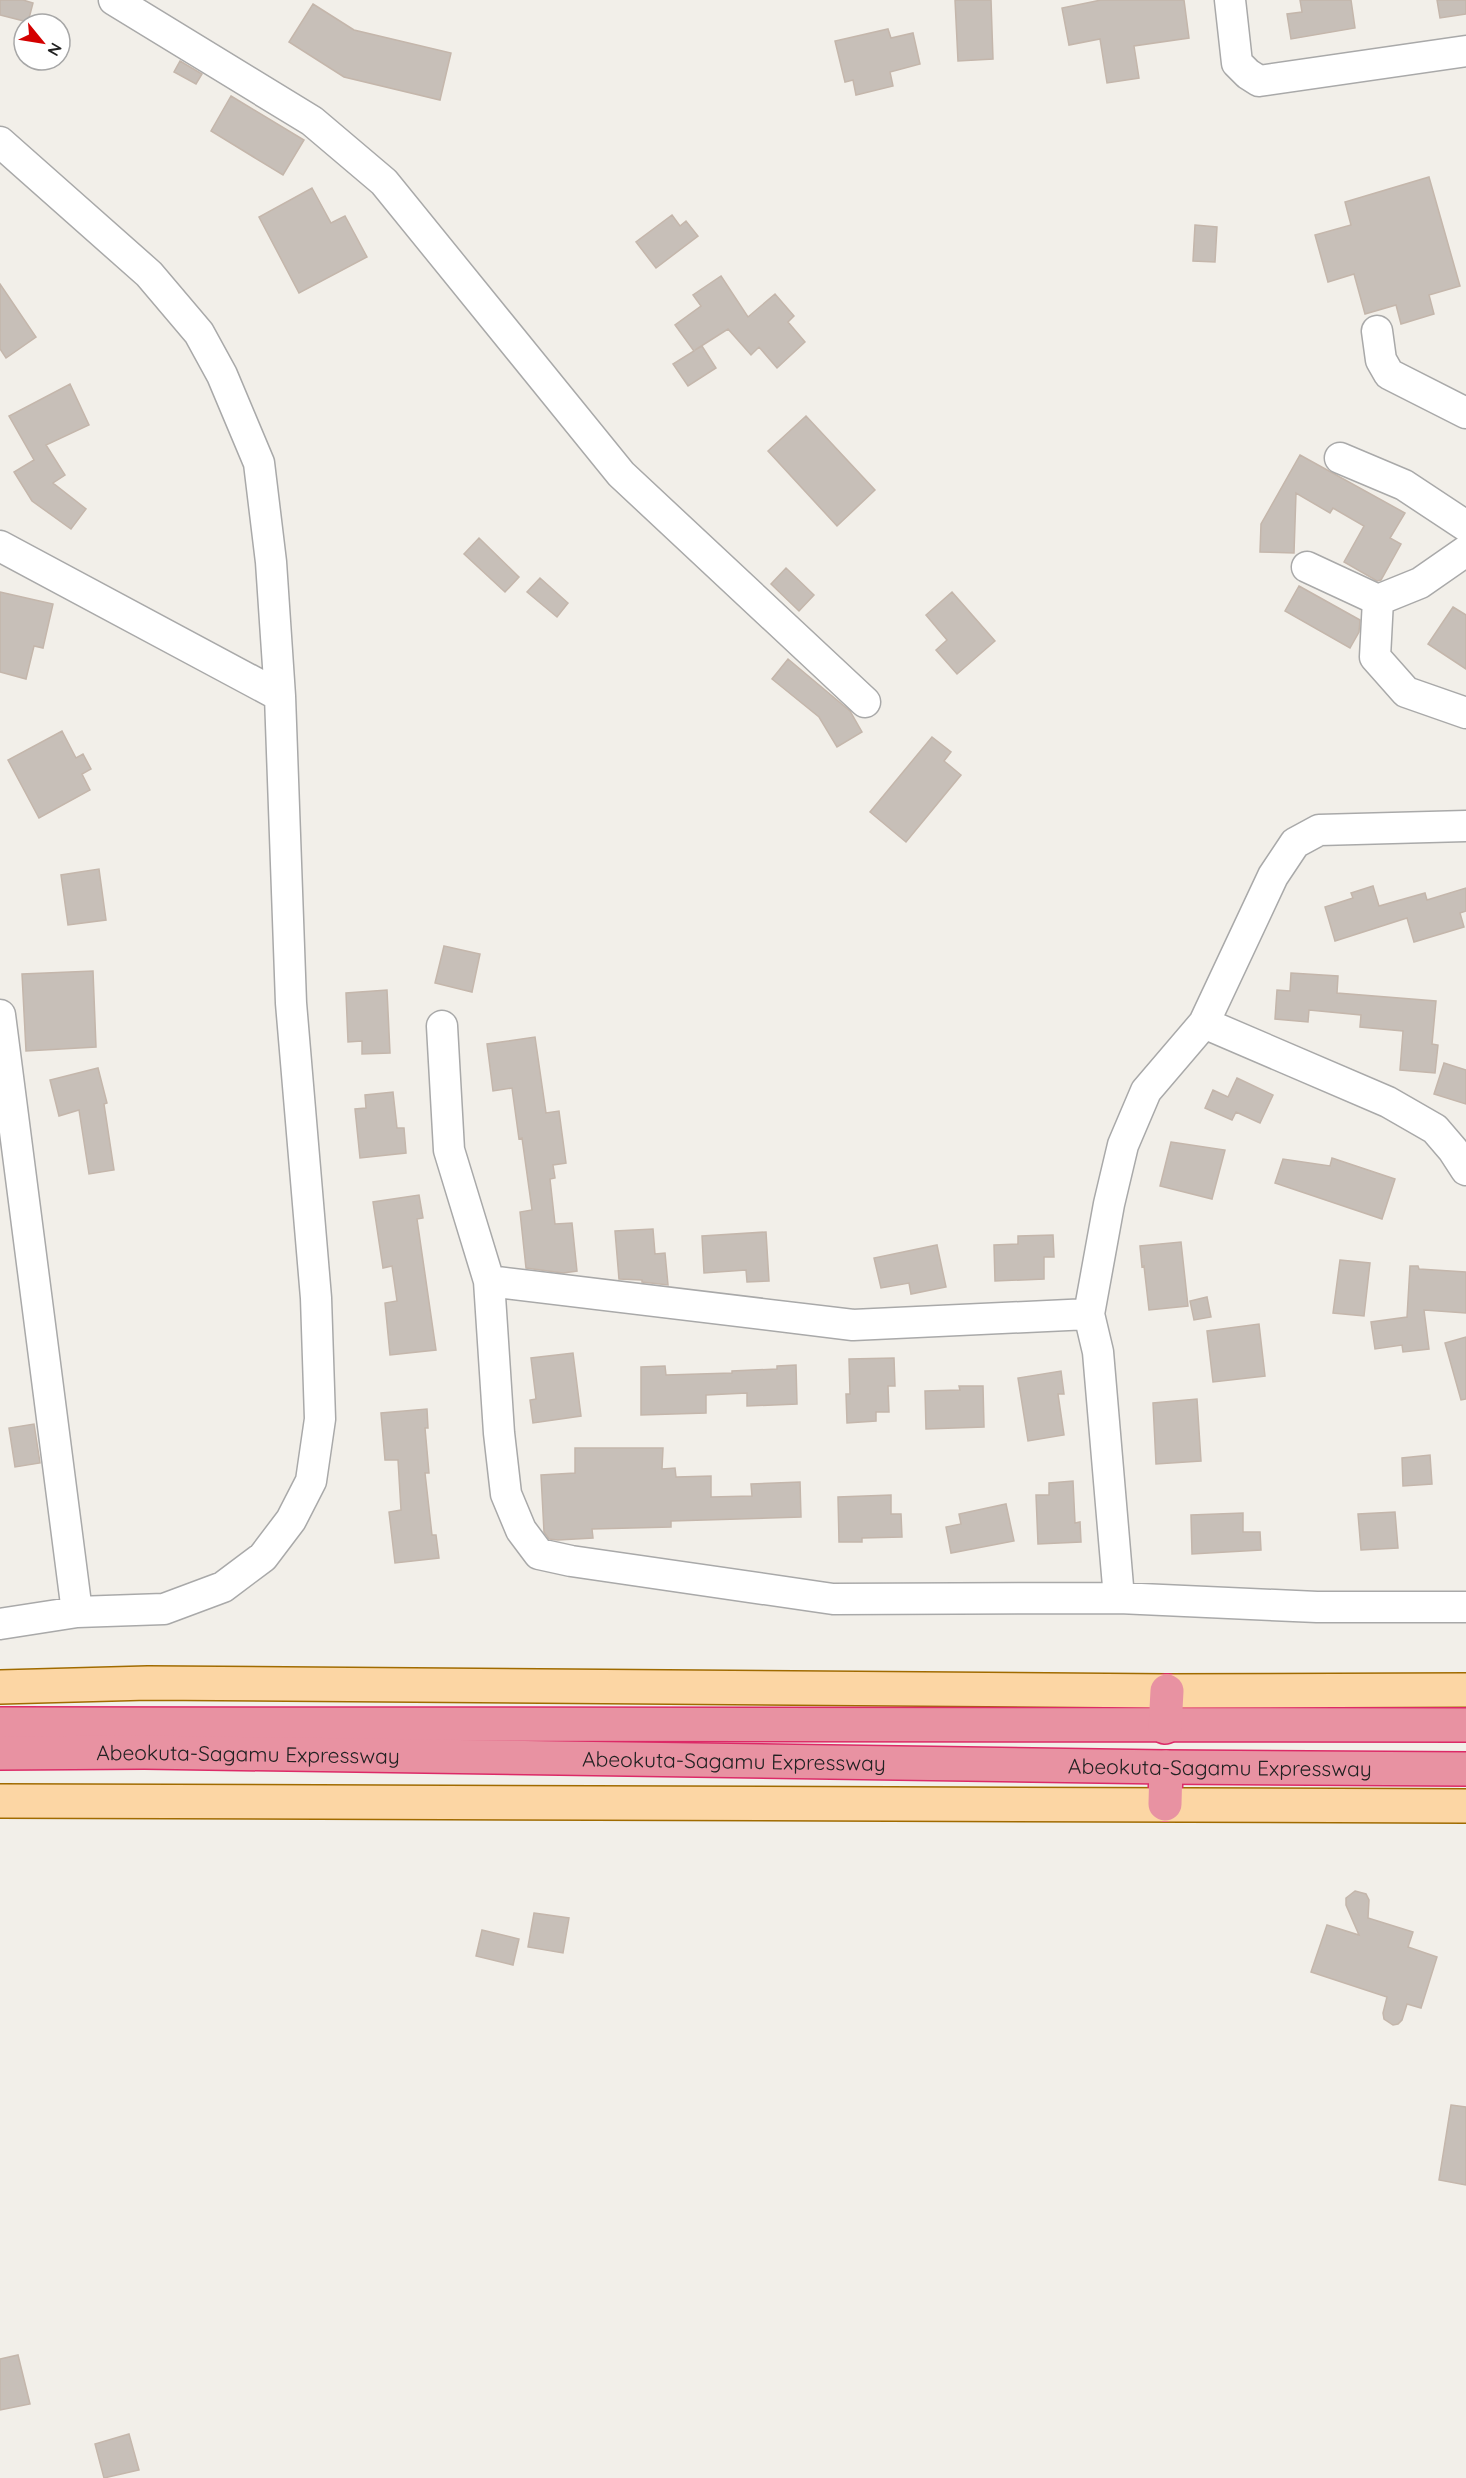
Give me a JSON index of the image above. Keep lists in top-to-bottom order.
{
  "streets": {
    "highway": ["Abeokuta-Sagamu Expressway"]
  },
  "north": "bottom right"
}
